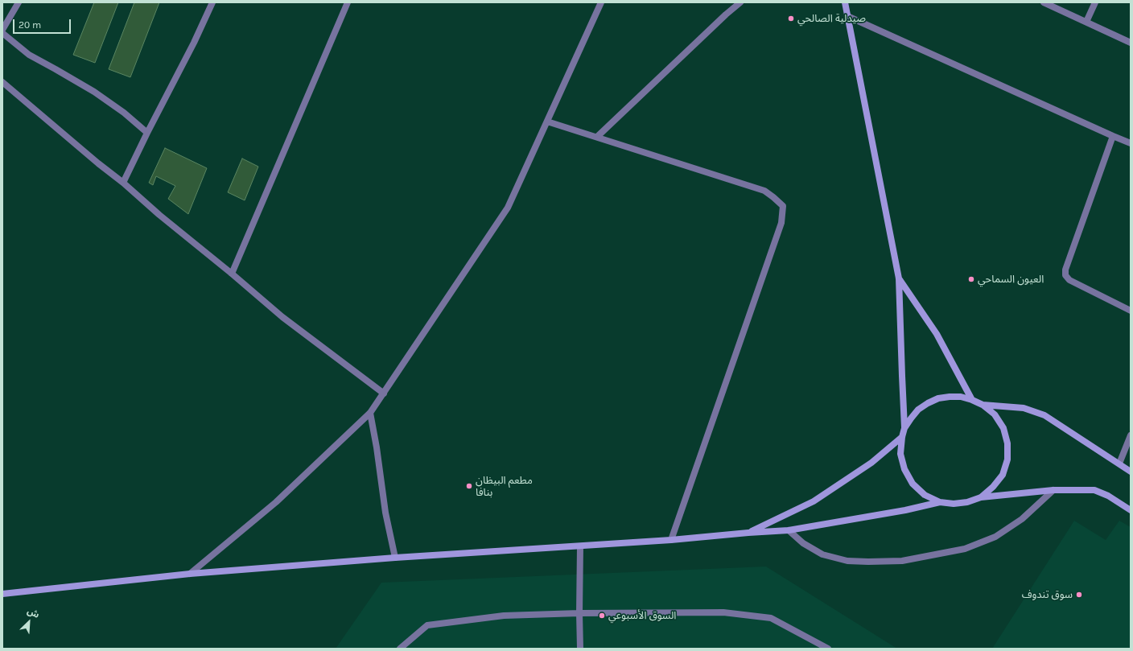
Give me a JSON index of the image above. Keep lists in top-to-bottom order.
{
  "places": [
    "صيدلية الصالحي",
    "العيون السماحي",
    "مطعم البيظان بنافا",
    "سوق تندوف",
    "السوق الأسبوعي"
  ],
  "scale_bar": "20 m",
  "north": "top right"
}
